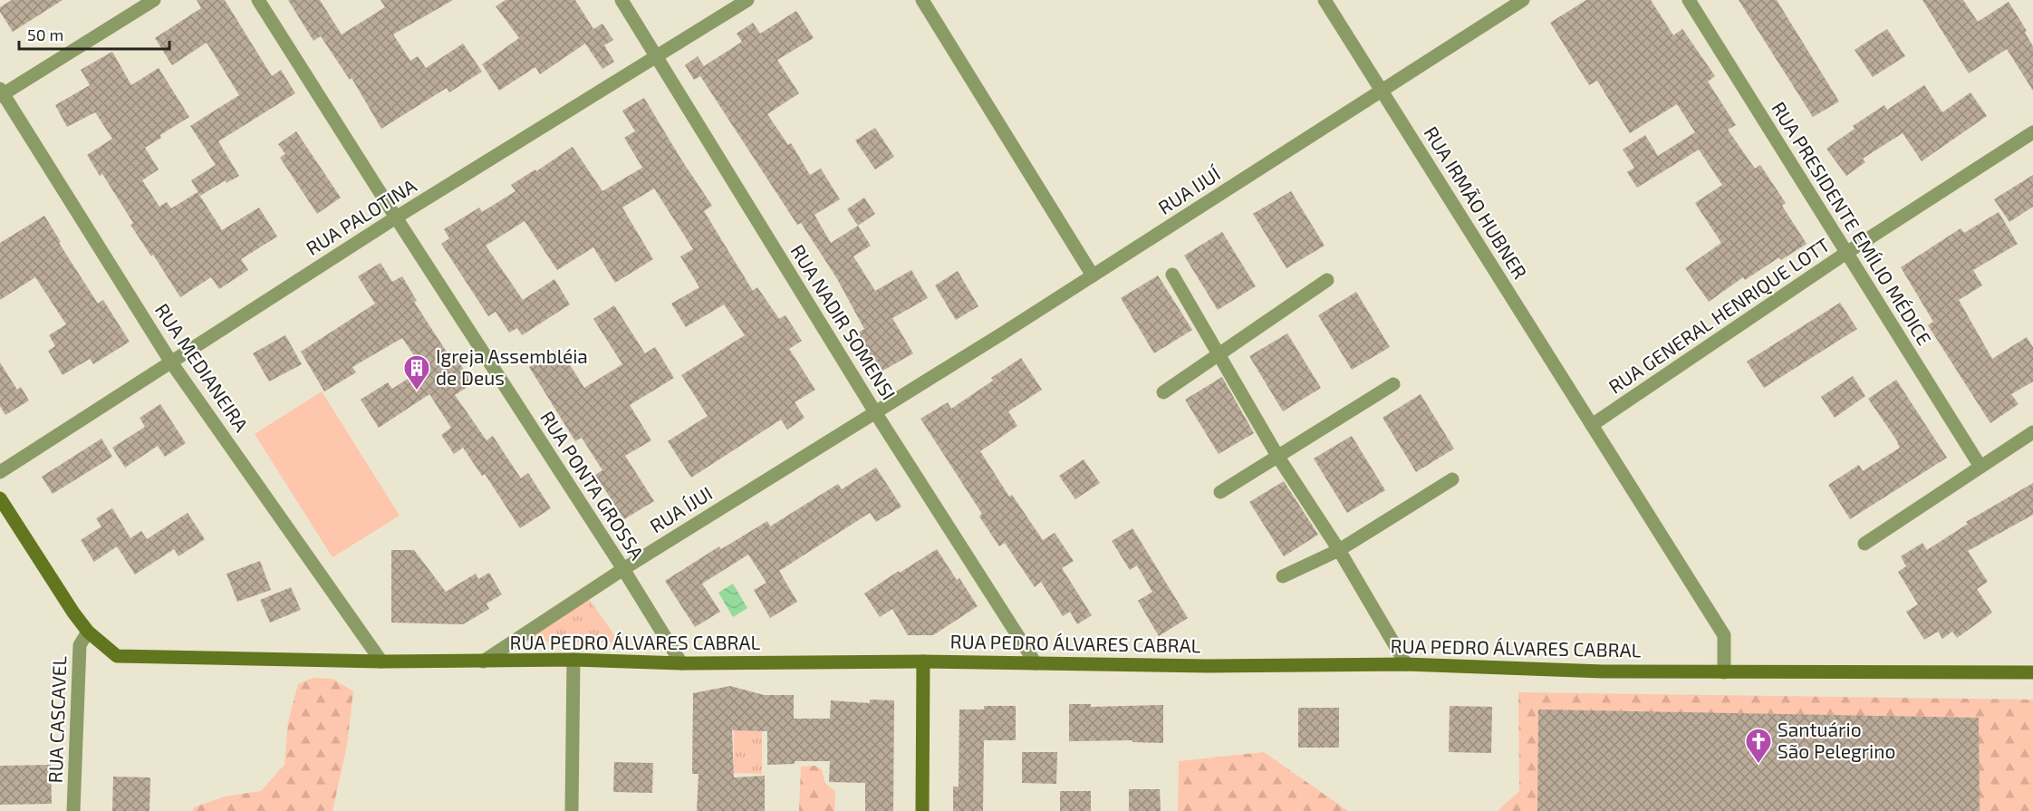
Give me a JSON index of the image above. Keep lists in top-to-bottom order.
{
  "streets": {
    "street": [
      "RUA IJUÍ",
      "RUA IRMÃO HUBNER",
      "RUA PALOTINA",
      "RUA PRESIDENTE EMÍLIO MÉDICE",
      "RUA GENERAL HENRIQUE LOTT",
      "RUA NADIR SOMENSI",
      "RUA MEDIANEIRA",
      "RUA PONTA GROSSA",
      "RUA ÍJUI",
      "RUA PEDRO ÁLVARES CABRAL",
      "RUA CASCAVEL"
    ]
  },
  "crossings": [
    ["RUA IJUÍ", "RUA IRMÃO HUBNER"],
    ["RUA IJUÍ", "RUA NADIR SOMENSI"],
    ["RUA IJUÍ", "RUA ÍJUI"],
    ["RUA IRMÃO HUBNER", "RUA GENERAL HENRIQUE LOTT"],
    ["RUA IRMÃO HUBNER", "RUA PEDRO ÁLVARES CABRAL"],
    ["RUA PALOTINA", "RUA NADIR SOMENSI"],
    ["RUA PALOTINA", "RUA MEDIANEIRA"],
    ["RUA PALOTINA", "RUA PONTA GROSSA"],
    ["RUA PRESIDENTE EMÍLIO MÉDICE", "RUA GENERAL HENRIQUE LOTT"],
    ["RUA NADIR SOMENSI", "RUA ÍJUI"],
    ["RUA NADIR SOMENSI", "RUA PEDRO ÁLVARES CABRAL"],
    ["RUA MEDIANEIRA", "RUA PEDRO ÁLVARES CABRAL"],
    ["RUA PONTA GROSSA", "RUA ÍJUI"],
    ["RUA PONTA GROSSA", "RUA PEDRO ÁLVARES CABRAL"],
    ["RUA ÍJUI", "RUA PEDRO ÁLVARES CABRAL"],
    ["RUA PEDRO ÁLVARES CABRAL", "RUA CASCAVEL"]
  ],
  "places": {
    "building": ["Igreja Assembléia de Deus"],
    "church": ["Santuário São Pelegrino"]
  },
  "scale_bar": "50 m"
}
